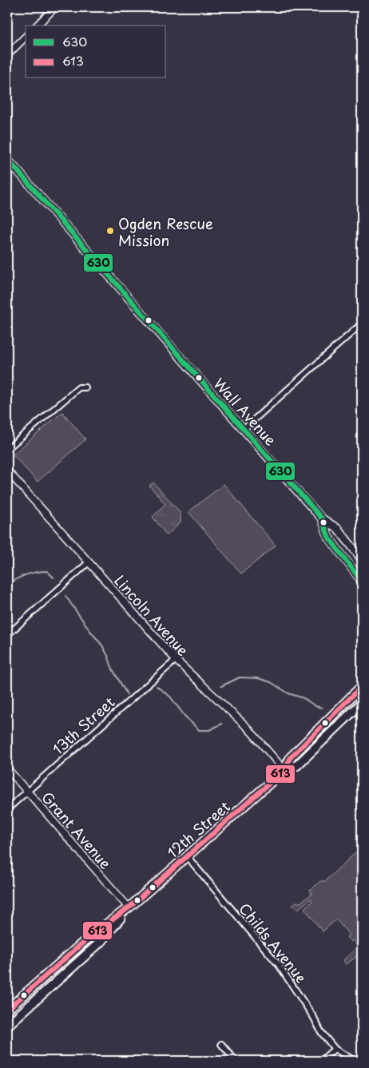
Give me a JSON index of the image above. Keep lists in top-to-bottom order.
{
  "streets": {
    "main road": ["Wall Avenue", "12th Street"],
    "street": [
      "Lincoln Avenue",
      "13th Street",
      "Grant Avenue",
      "Childs Avenue"
    ]
  },
  "crossings": [
    ["Lincoln Avenue", "13th Street"],
    ["Lincoln Avenue", "12th Street"],
    ["13th Street", "Grant Avenue"],
    ["12th Street", "Grant Avenue"],
    ["12th Street", "Childs Avenue"]
  ],
  "places": ["Ogden Rescue Mission"],
  "lines": ["transit line 630", "transit line 613"],
  "legend": ["630", "613"]
}
